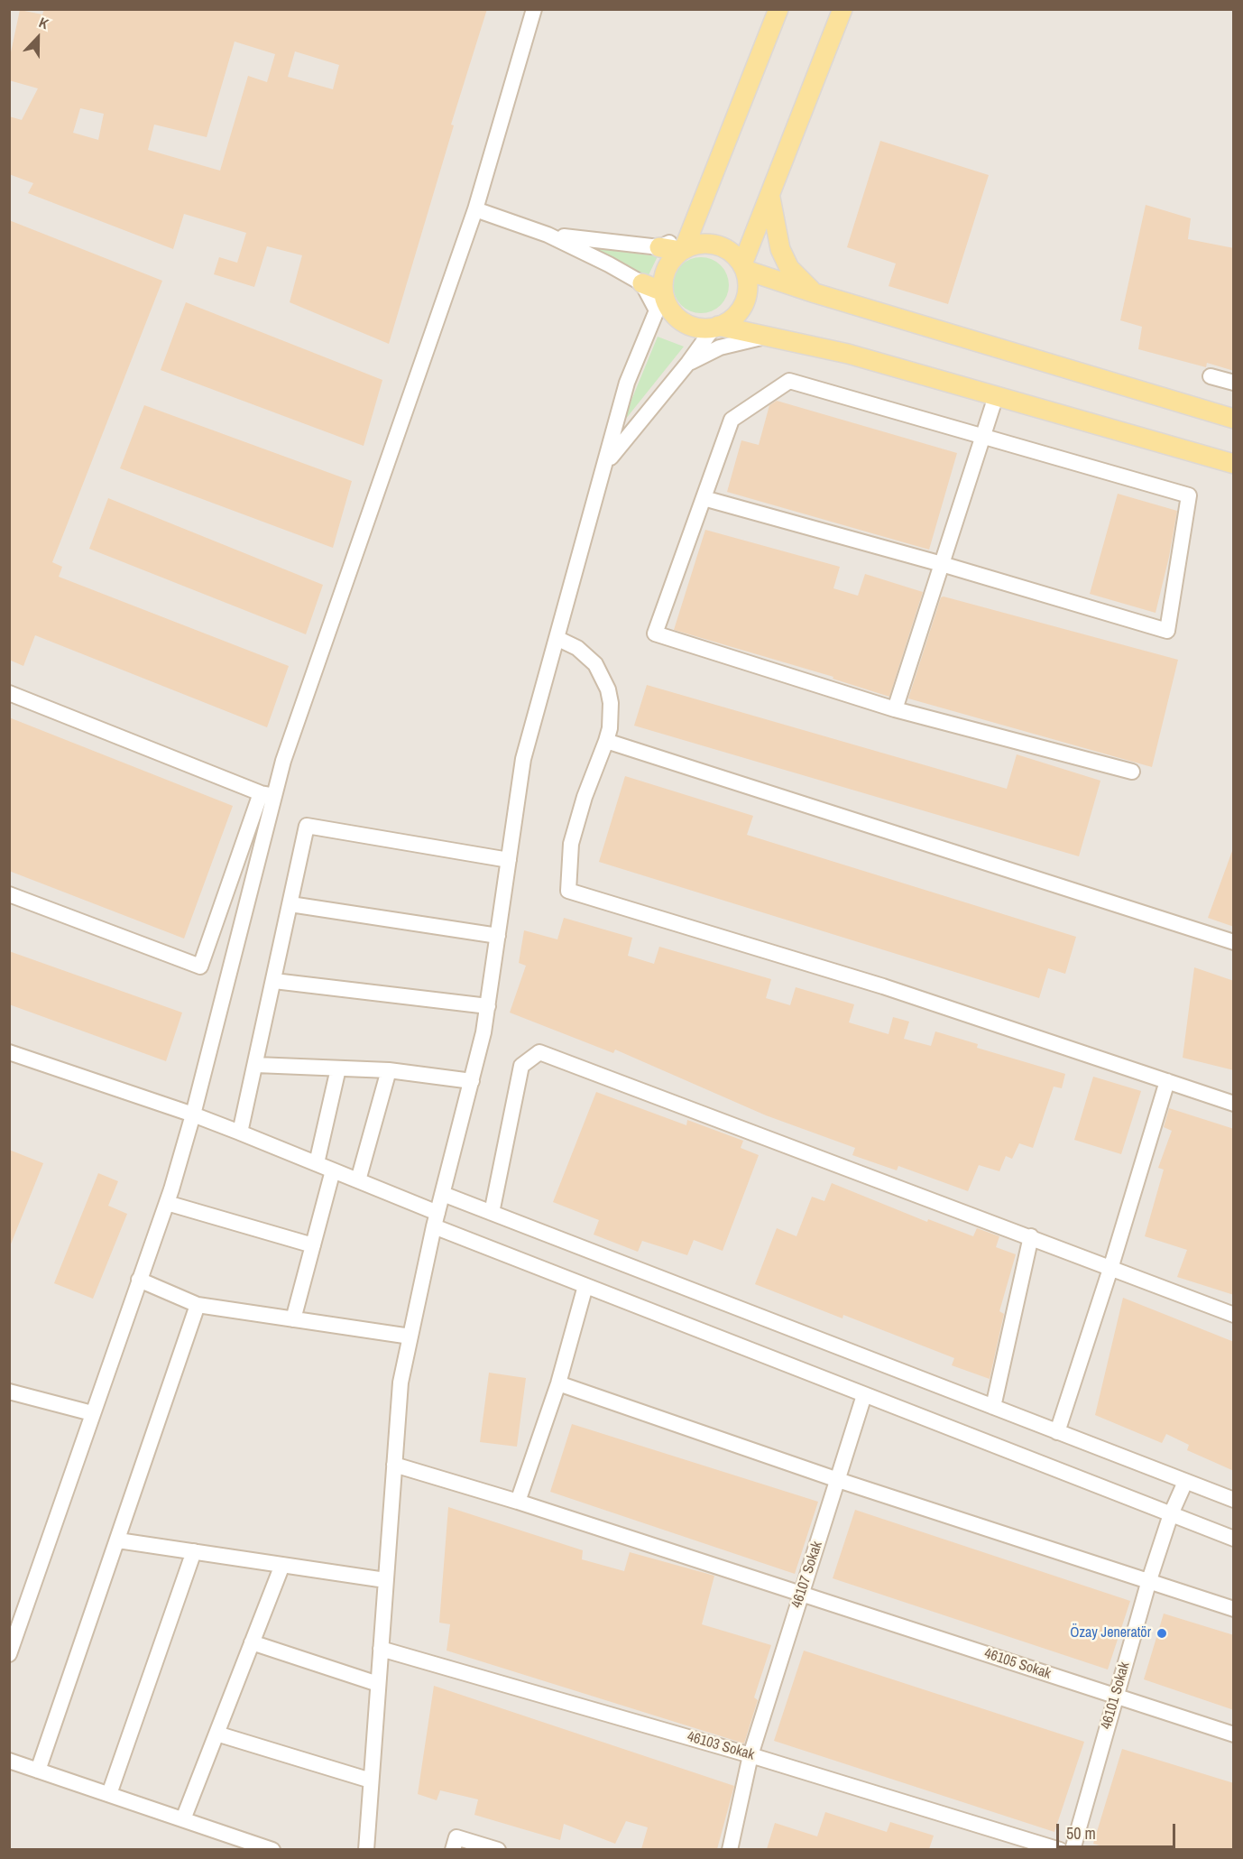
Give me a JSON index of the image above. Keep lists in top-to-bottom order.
{
  "streets": {
    "street": [
      "46107 Sokak",
      "46105 Sokak",
      "46101 Sokak",
      "46103 Sokak"
    ]
  },
  "crossings": [
    ["46107 Sokak", "46105 Sokak"],
    ["46107 Sokak", "46103 Sokak"],
    ["46105 Sokak", "46101 Sokak"]
  ],
  "places": ["Özay Jeneratör"],
  "scale_bar": "50 m",
  "north": "top"
}
